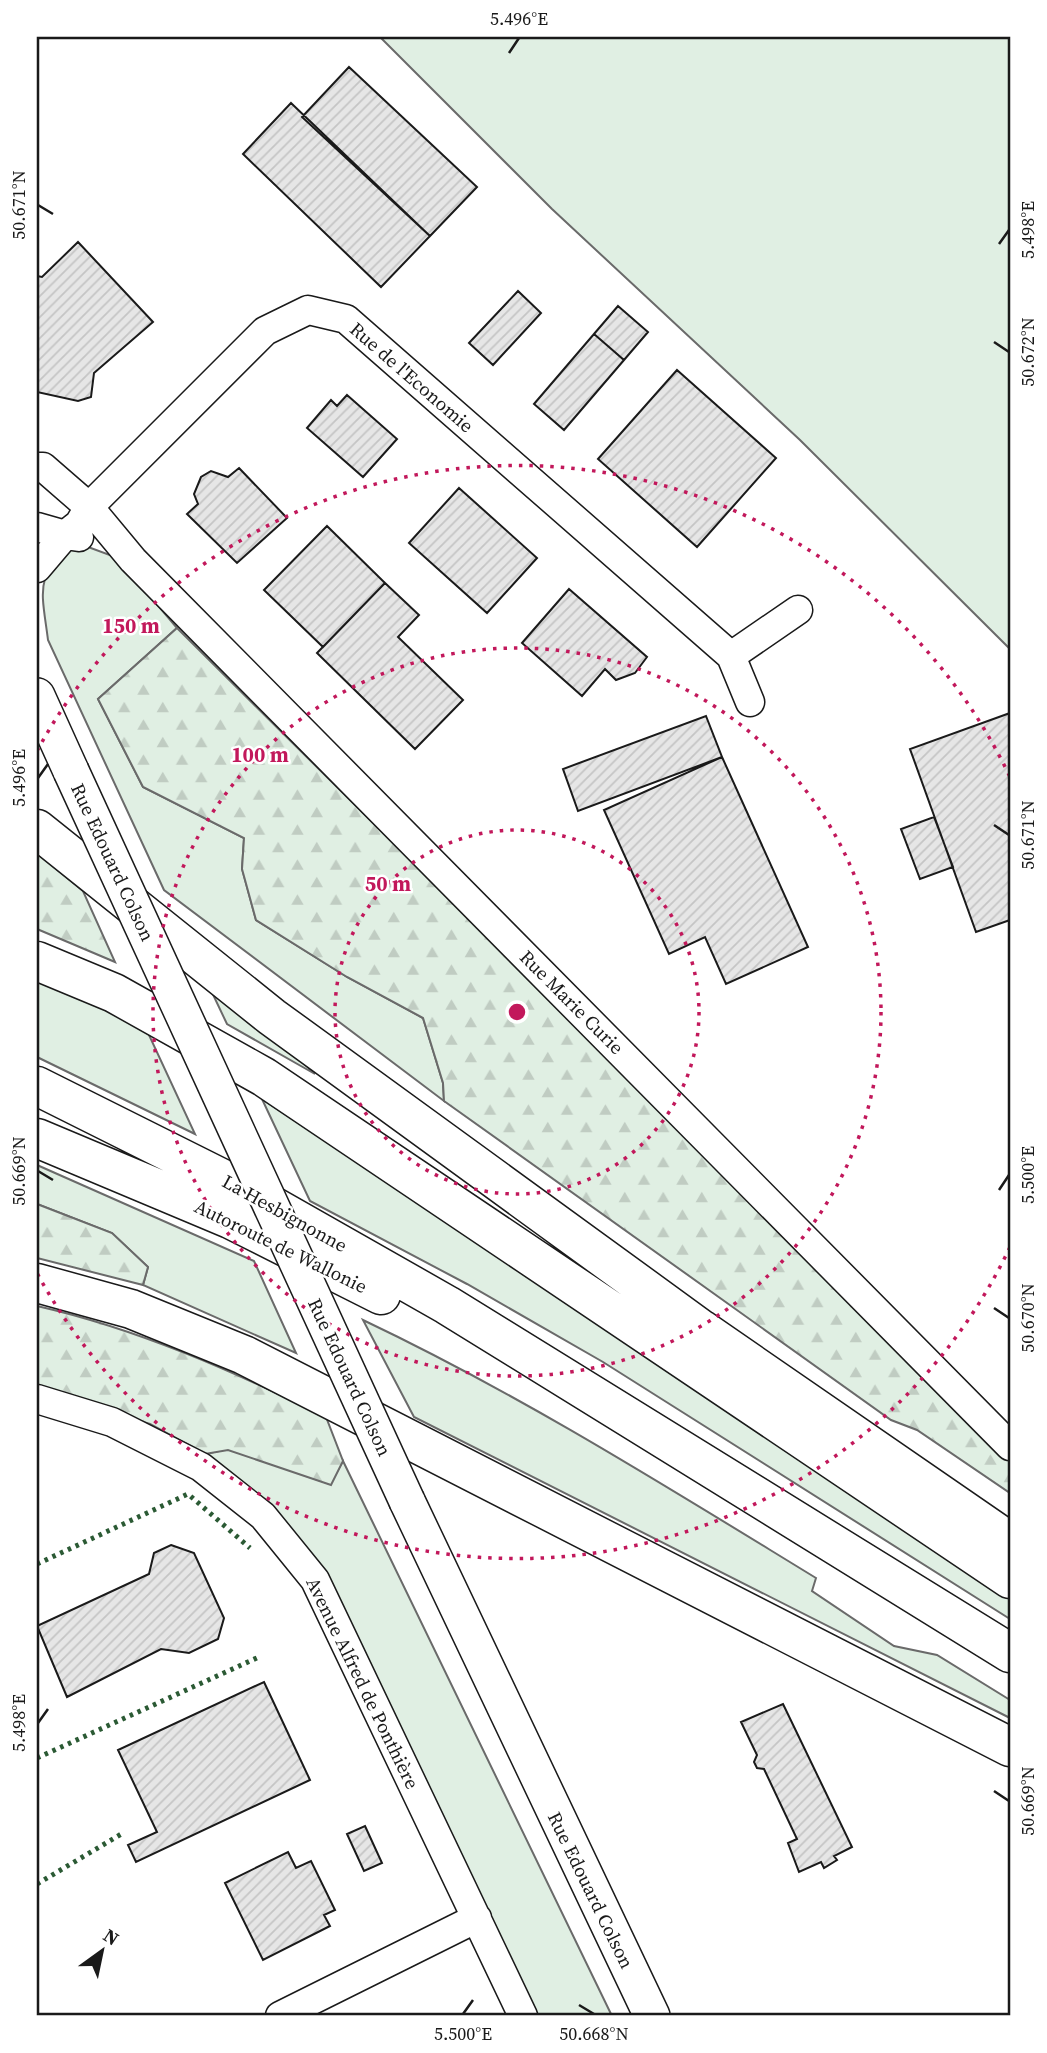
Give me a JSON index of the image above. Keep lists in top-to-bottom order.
{
  "streets": {
    "highway": ["La Hesbignonne", "Autoroute de Wallonie"],
    "main road": ["Rue Edouard Colson"],
    "street": ["Rue de l'Economie", "Rue Marie Curie", "Avenue Alfred de Ponthière"]
  },
  "crossings": [
    ["La Hesbignonne", "Autoroute de Wallonie"]
  ],
  "north": "top right",
  "coordinates": [
    "5.496°E",
    "50.671°N",
    "5.498°E",
    "50.672°N",
    "50.669°N",
    "5.500°E",
    "50.670°N",
    "50.668°N"
  ],
  "rings": ["150 m", "100 m", "50 m"]
}
